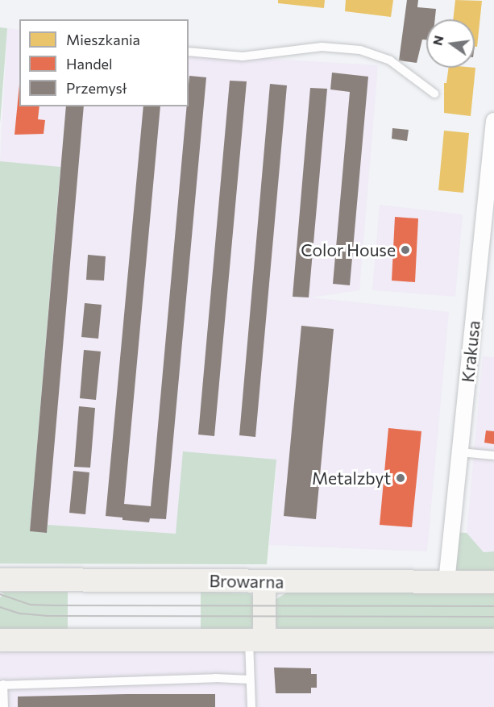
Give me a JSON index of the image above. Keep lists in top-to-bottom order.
{
  "streets": {
    "main road": ["Browarna"],
    "street": ["Krakusa"]
  },
  "crossings": [
    ["Krakusa", "Browarna"]
  ],
  "places": ["Color House", "Metalzbyt"],
  "legend": ["Mieszkania", "Handel", "Przemysł"],
  "north": "left"
}
